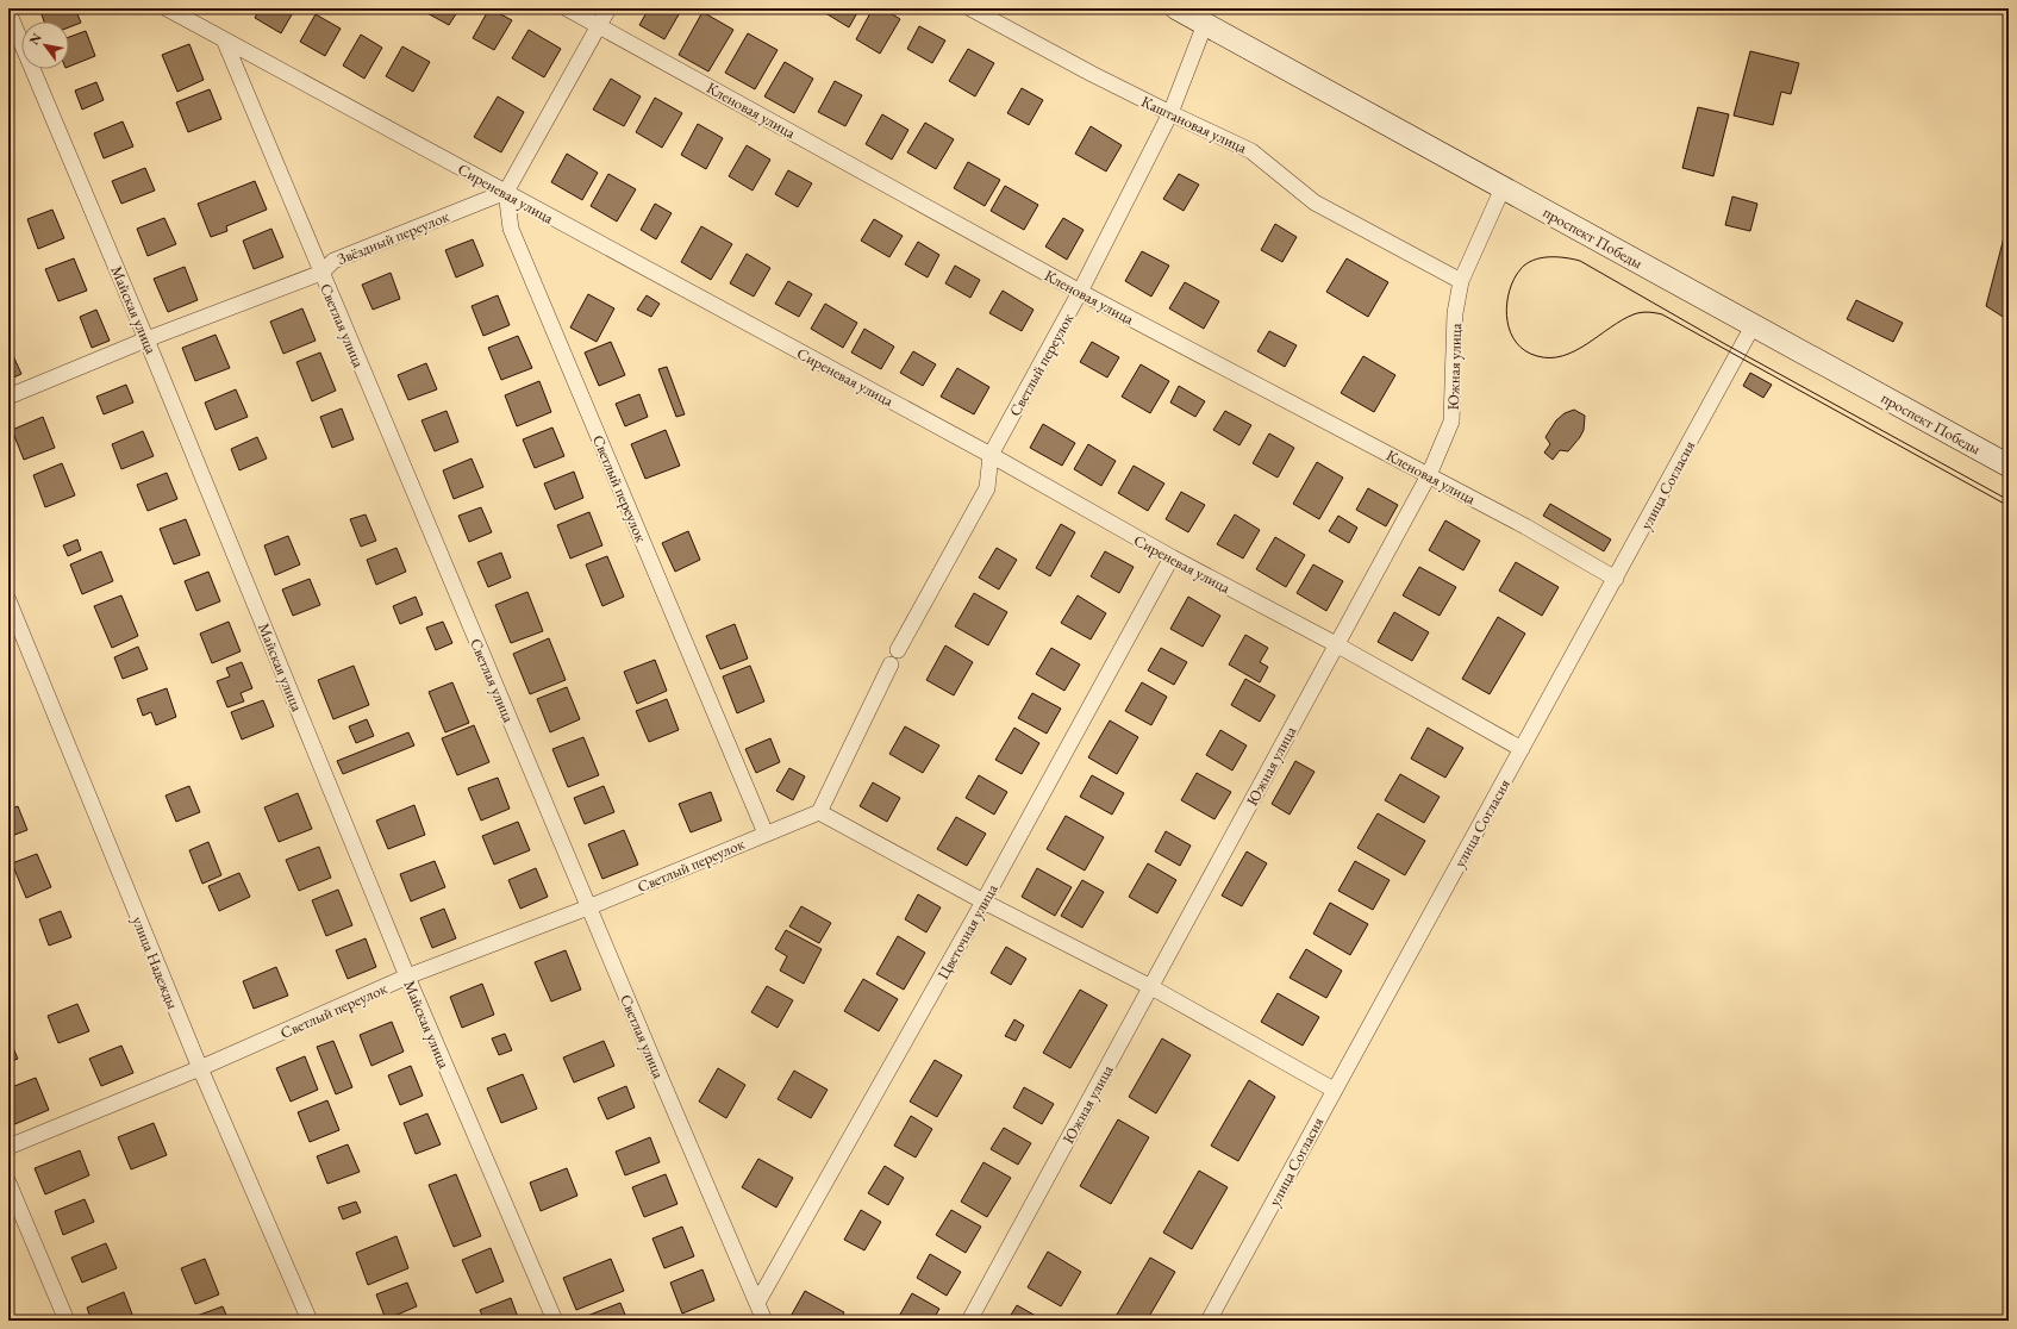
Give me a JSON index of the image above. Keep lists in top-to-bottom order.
{
  "streets": {
    "main road": ["проспект Победы"],
    "street": [
      "Кленовая улица",
      "Каштановая улица",
      "Сиреневая улица",
      "Звёздный переулок",
      "Майская улица",
      "Светлая улица",
      "Светлый переулок",
      "Южная улица",
      "улица Согласия",
      "Цветочная улица",
      "улица Надежды"
    ]
  },
  "crossings": [
    ["Кленовая улица", "Светлый переулок"],
    ["Кленовая улица", "Южная улица"],
    ["Кленовая улица", "улица Согласия"],
    ["Каштановая улица", "Светлый переулок"],
    ["Каштановая улица", "Южная улица"],
    ["Сиреневая улица", "Звёздный переулок"],
    ["Сиреневая улица", "Светлая улица"],
    ["Сиреневая улица", "Светлый переулок"],
    ["Сиреневая улица", "Южная улица"],
    ["Сиреневая улица", "улица Согласия"],
    ["Сиреневая улица", "Цветочная улица"],
    ["Звёздный переулок", "Майская улица"],
    ["Звёздный переулок", "Светлая улица"],
    ["Звёздный переулок", "Светлый переулок"],
    ["проспект Победы", "Светлый переулок"],
    ["проспект Победы", "Южная улица"],
    ["проспект Победы", "улица Согласия"],
    ["Майская улица", "Светлый переулок"],
    ["Светлая улица", "Светлый переулок"],
    ["Светлая улица", "Цветочная улица"],
    ["Светлый переулок", "улица Надежды"]
  ],
  "north": "top left"
}
